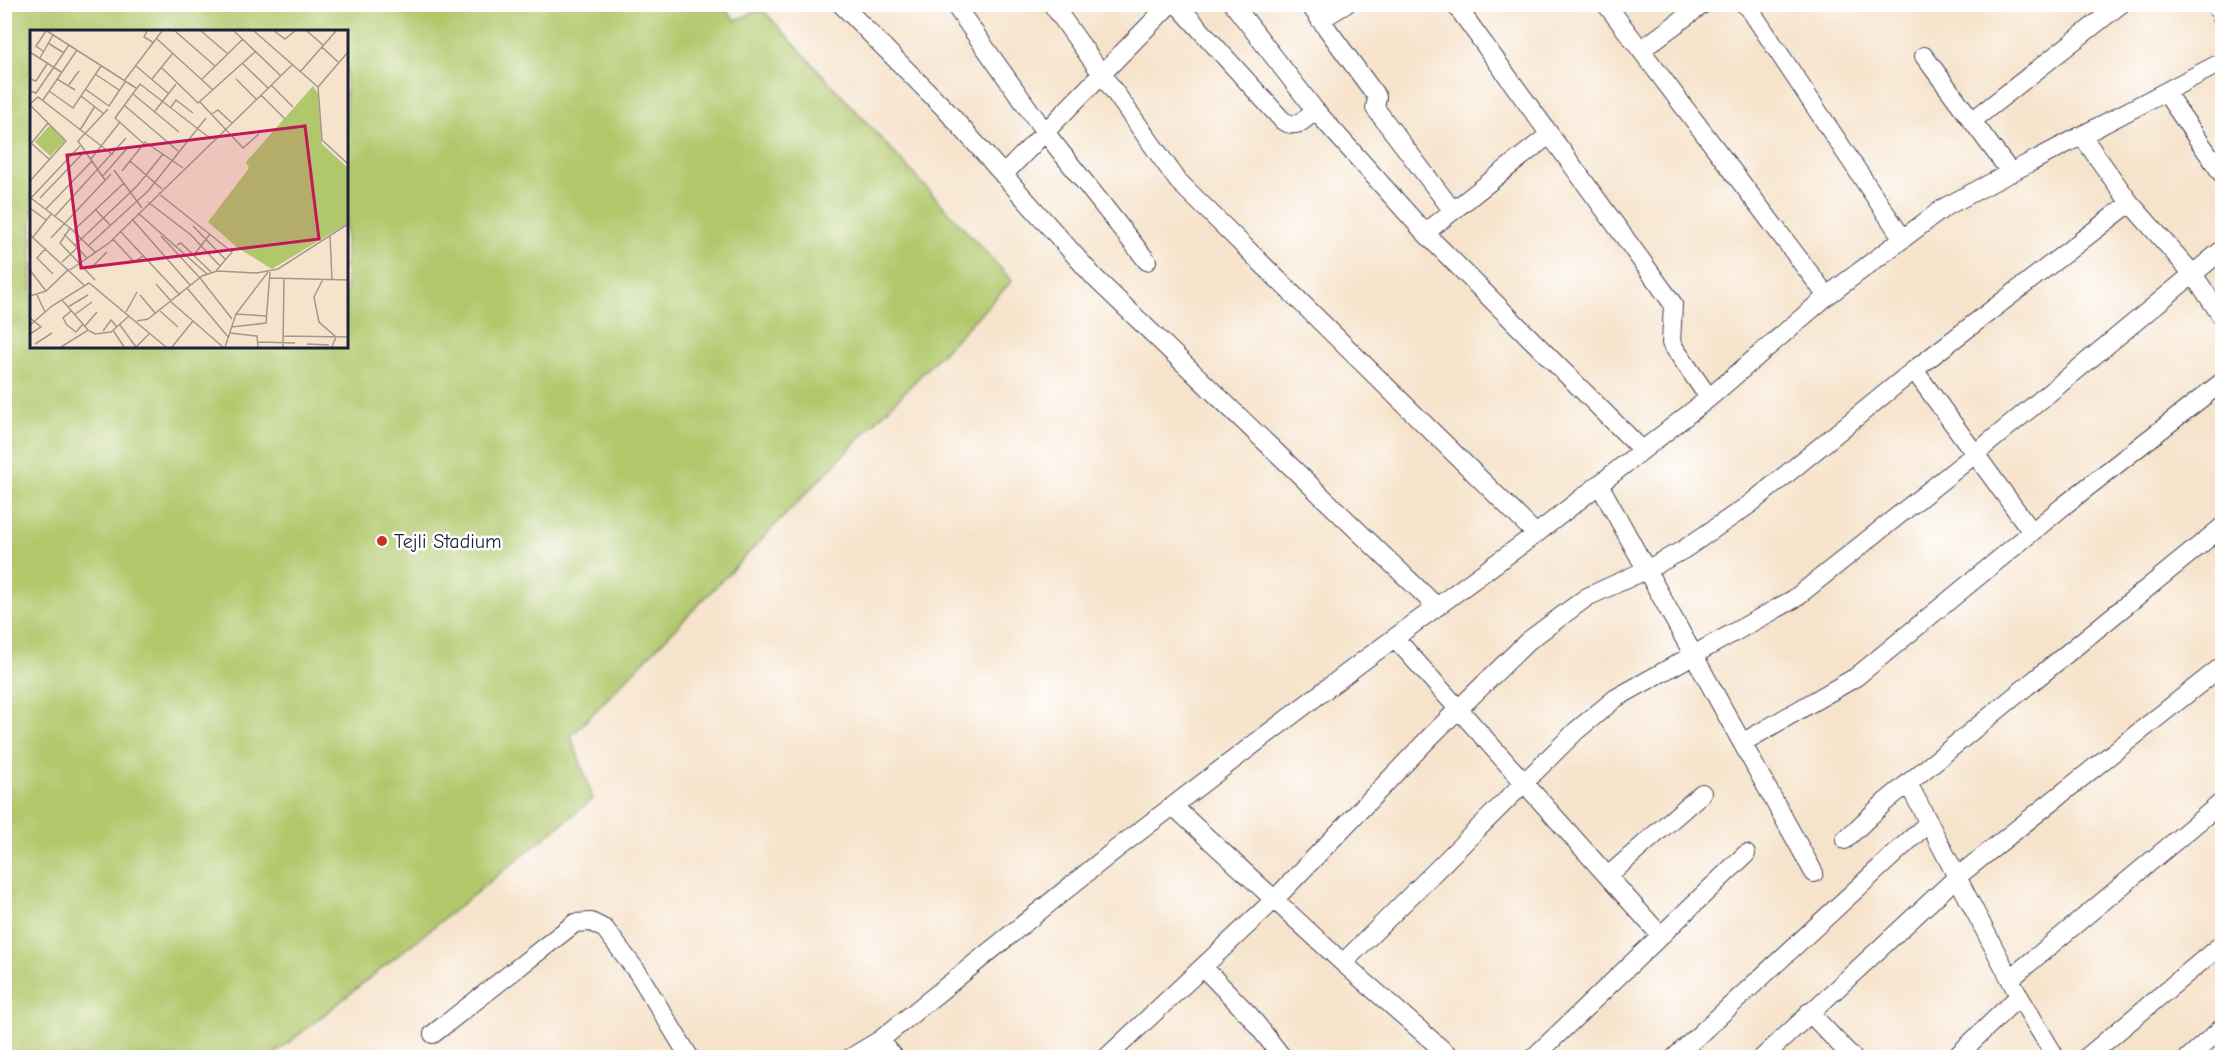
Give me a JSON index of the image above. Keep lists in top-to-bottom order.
{
  "places": ["Tejli Stadium"]
}
